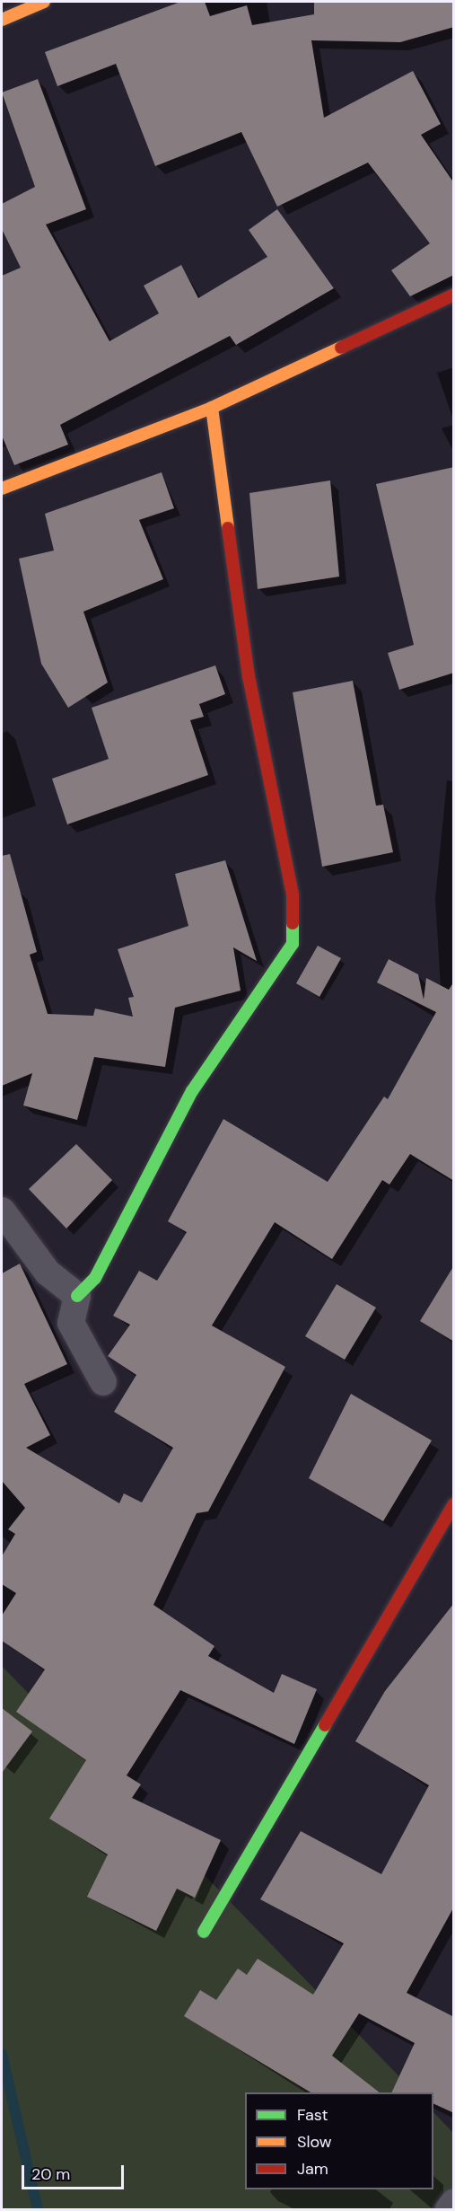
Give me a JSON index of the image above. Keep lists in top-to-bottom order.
{
  "legend": ["Fast", "Slow", "Jam"],
  "scale_bar": "20 m"
}
